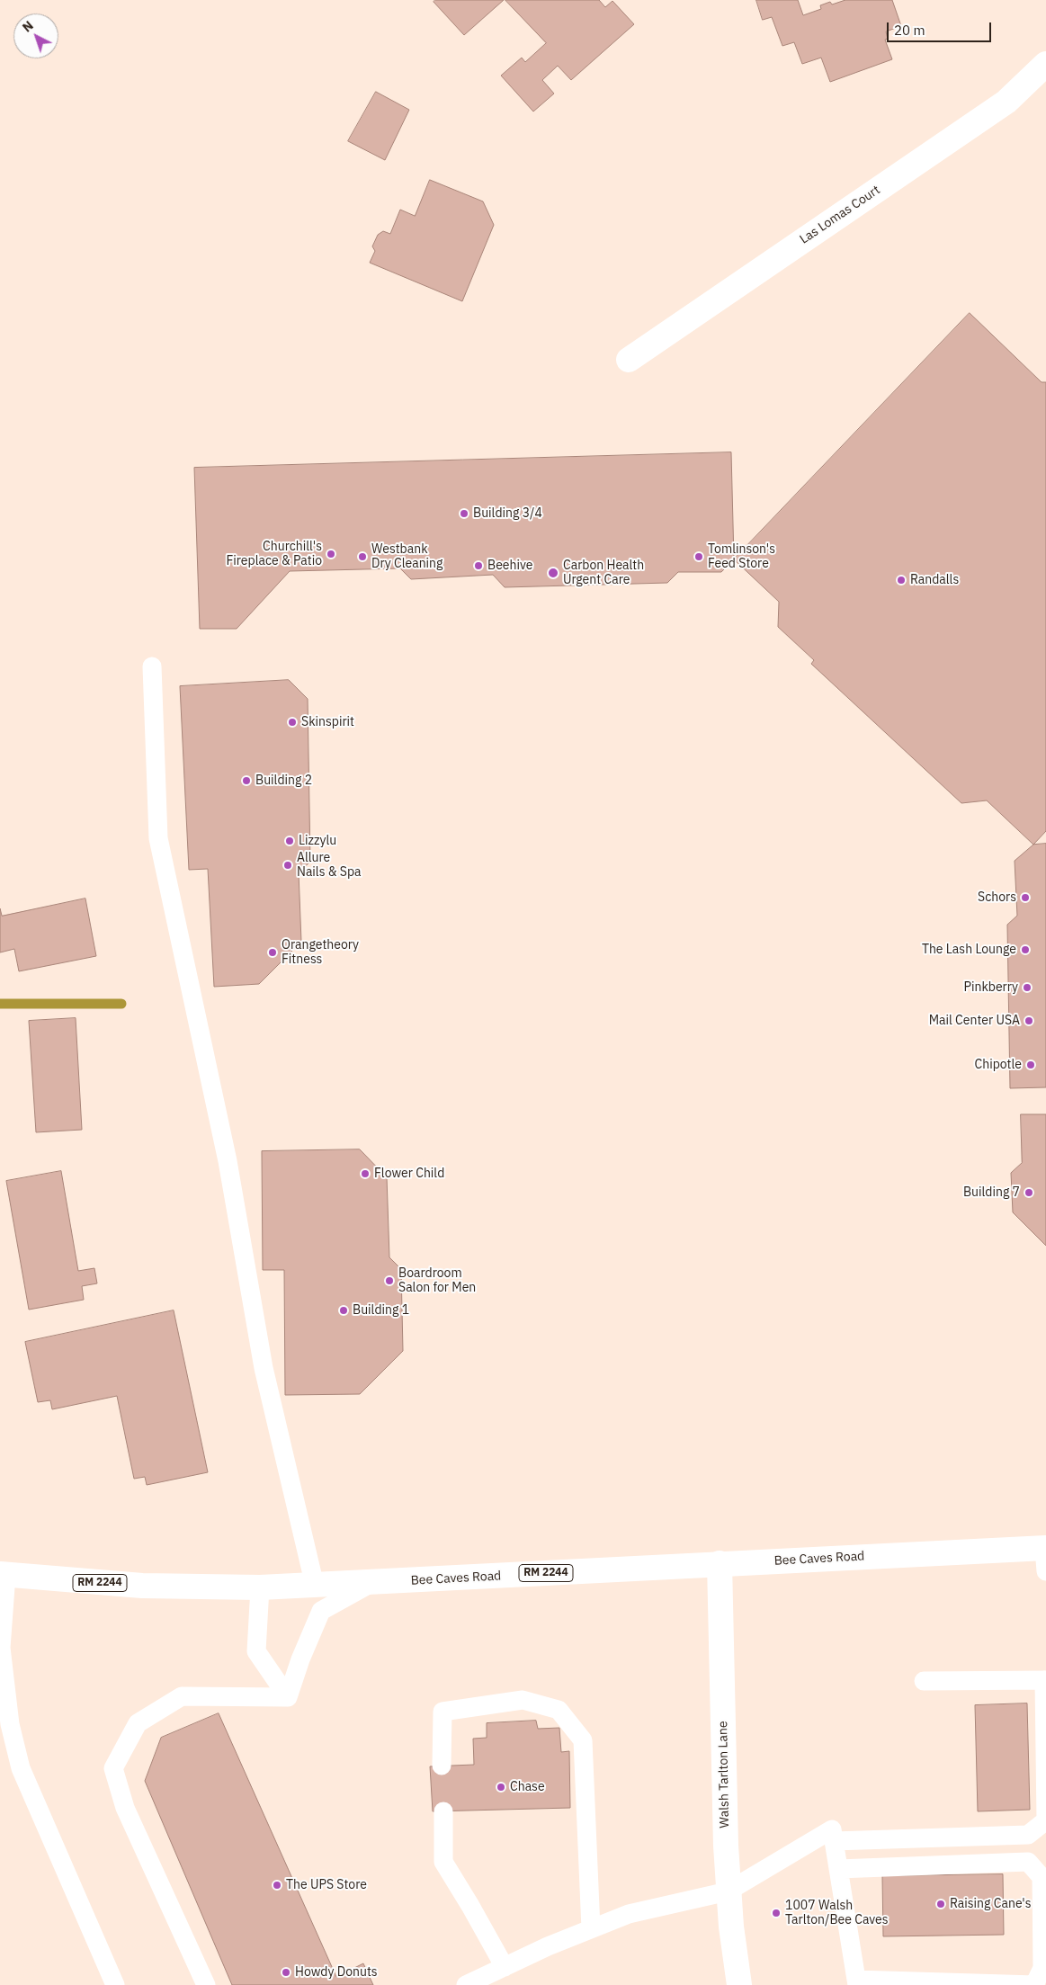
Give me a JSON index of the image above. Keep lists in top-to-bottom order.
{
  "streets": {
    "main road": [
      "Las Lomas Court",
      "Bee Caves Road",
      "RM 2244",
      "Walsh Tarlton Lane"
    ]
  },
  "crossings": [
    ["Bee Caves Road", "Walsh Tarlton Lane"]
  ],
  "places": [
    "Building 3/4",
    "Churchill's Fireplace & Patio",
    "Westbank Dry Cleaning",
    "Tomlinson's Feed Store",
    "Beehive",
    "Carbon Health Urgent Care",
    "Randalls",
    "Skinspirit",
    "Building 2",
    "Lizzylu",
    "Allure Nails & Spa",
    "Schors",
    "The Lash Lounge",
    "Orangetheory Fitness",
    "Pinkberry",
    "Mail Center USA",
    "Chipotle",
    "Flower Child",
    "Building 7",
    "Boardroom Salon for Men",
    "Building 1",
    "Chase",
    "The UPS Store",
    "Raising Cane's",
    "1007 Walsh Tarlton/Bee Caves",
    "Howdy Donuts"
  ],
  "scale_bar": "20 m",
  "north": "top left"
}
